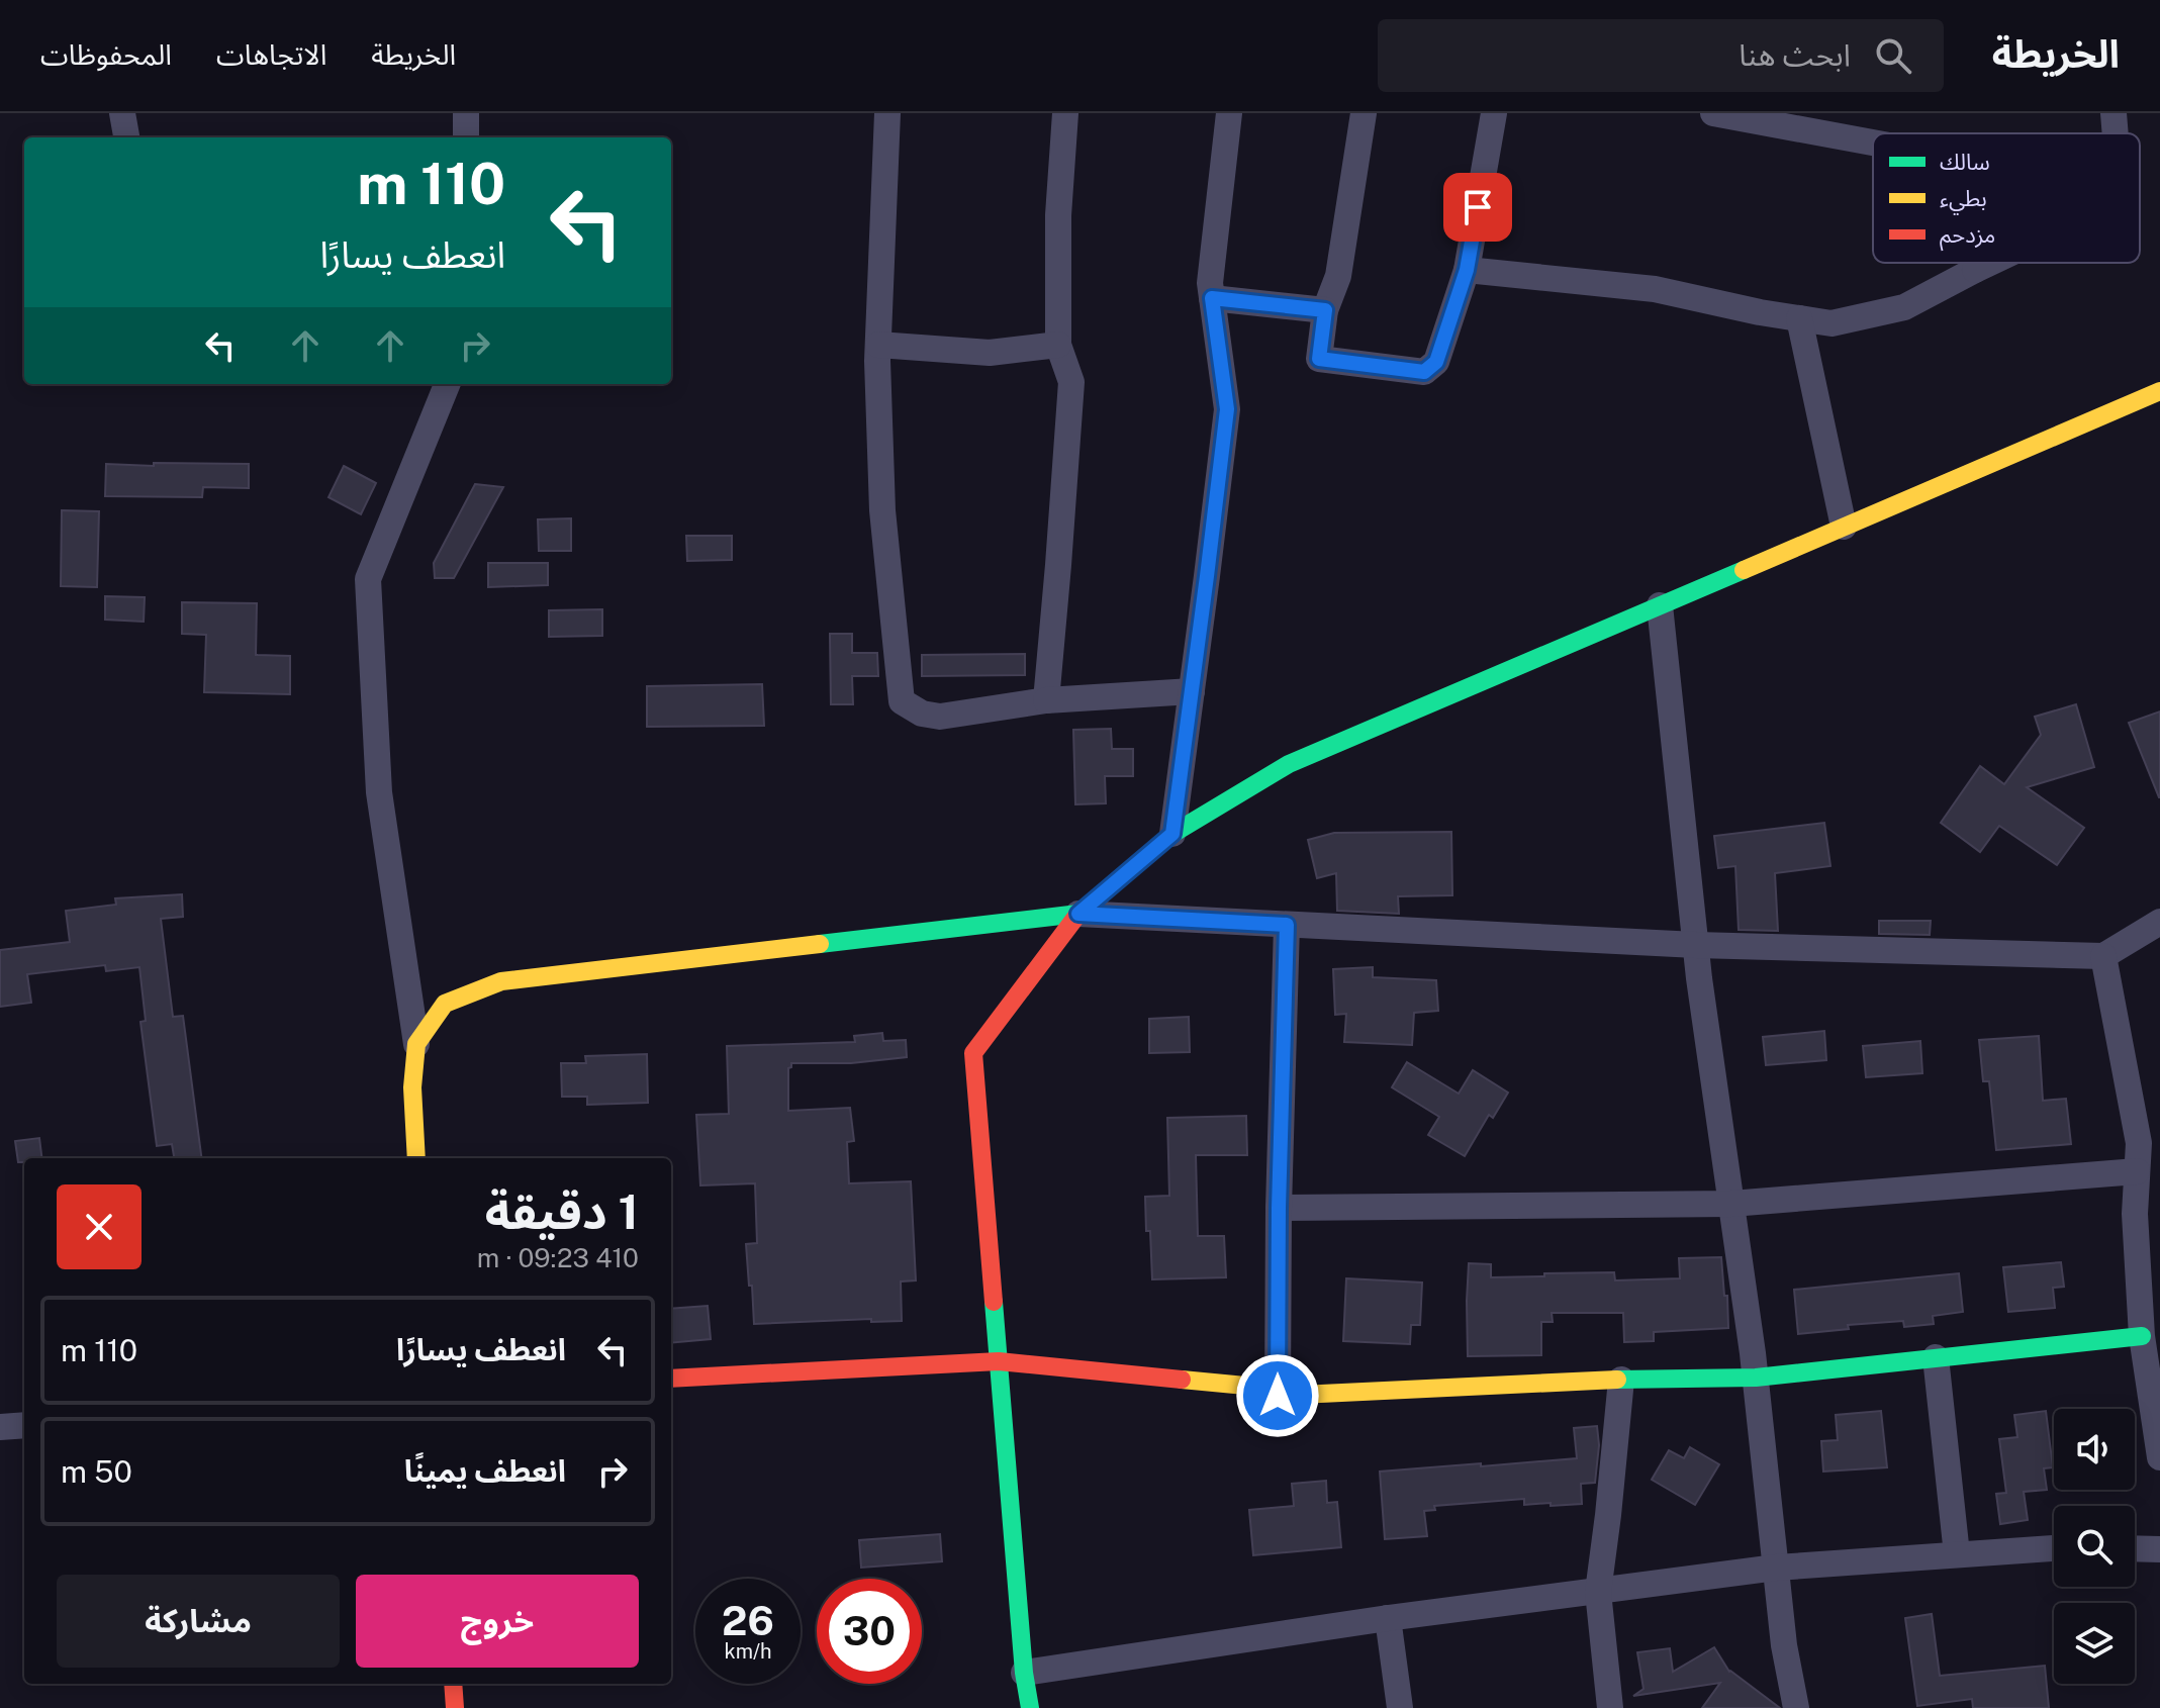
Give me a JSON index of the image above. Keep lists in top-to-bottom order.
{
  "legend": ["سالك", "بطيء", "مزدحم"],
  "page": {
    "header": "الخريطة",
    "search": "ابحث هنا",
    "nav": ["الخريطة", "الاتجاهات", "المحفوظات"],
    "turn": ["110 m", "انعطف يسارًا"],
    "heading": ["1 دقيقة", "410 m · 09:23"],
    "list": [
      {
        "name": "انعطف يسارًا",
        "value": "110 m"
      },
      {
        "name": "انعطف يمينًا",
        "value": "50 m"
      }
    ],
    "buttons": ["خروج", "مشاركة"],
    "speed": "26 km/h",
    "limit": "30"
  }
}
